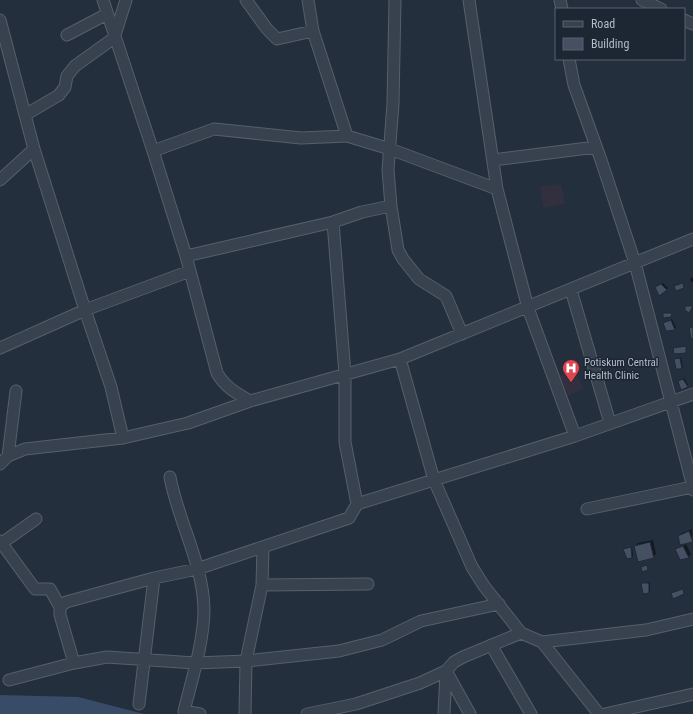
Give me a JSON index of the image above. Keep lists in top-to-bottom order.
{
  "places": {
    "hospital": ["Potiskum Central Health Clinic"]
  },
  "legend": ["Road", "Building"]
}
